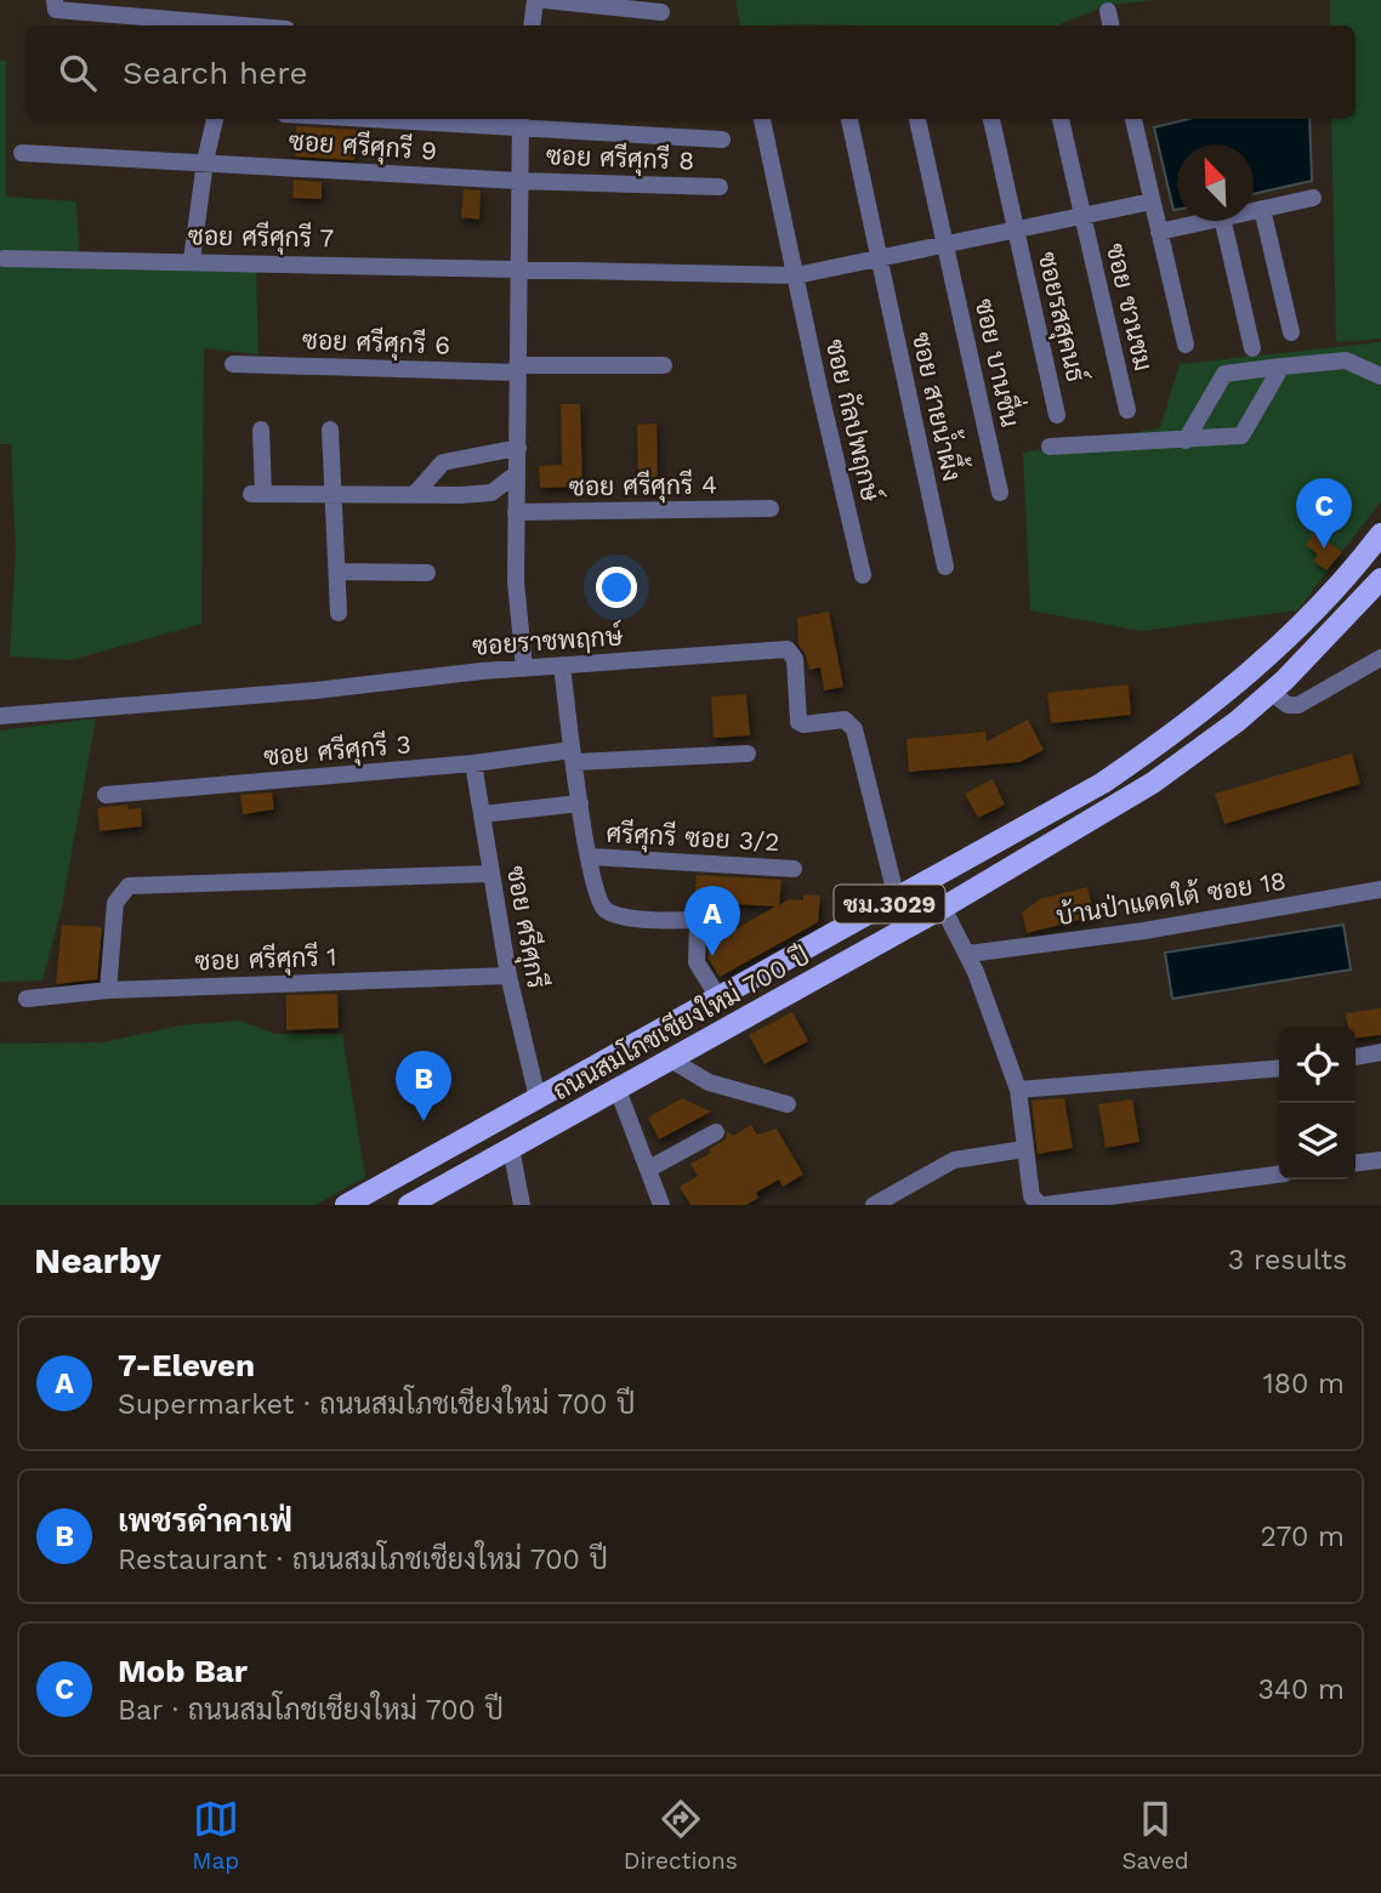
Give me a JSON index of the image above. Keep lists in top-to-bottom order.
{
  "streets": {
    "main road": ["ชม.3029", "ถนนสมโภชเชียงใหม่ 700 ปี"],
    "street": [
      "ซอย ศรีศุกรี 9",
      "ซอย ศรีศุกรี 8",
      "ซอย ศรีศุกรี 7",
      "ซอย ชวนชม",
      "ซอยรสสุคนธ์",
      "ซอย ศรีศุกรี 6",
      "ซอย บานชื่น",
      "ซอย สายน้ำผึ้ง",
      "ซอย กัลปพฤกษ์",
      "ซอย ศรีศุกรี 4",
      "ซอยราชพฤกษ์",
      "ซอย ศรีศุกรี 3",
      "ศรีศุกรี ซอย 3/2",
      "บ้านป่าแดดใต้ ซอย 18",
      "ซอย ศรีศุกรี",
      "ซอย ศรีศุกรี 1"
    ]
  },
  "crossings": [
    ["ซอย ศรีศุกรี 9", "ซอย ศรีศุกรี 8"],
    ["ซอย ศรีศุกรี 7", "ซอย ชวนชม"],
    ["ซอย ศรีศุกรี 7", "ซอยรสสุคนธ์"],
    ["ซอย ศรีศุกรี 7", "ซอย บานชื่น"],
    ["ซอย ศรีศุกรี 7", "ซอย สายน้ำผึ้ง"],
    ["ซอย ศรีศุกรี 7", "ซอย กัลปพฤกษ์"],
    ["ซอยราชพฤกษ์", "ถนนสมโภชเชียงใหม่ 700 ปี"],
    ["ซอย ศรีศุกรี 3", "ซอย ศรีศุกรี"],
    ["ซอย ศรีศุกรี", "ซอย ศรีศุกรี 1"],
    ["ซอย ศรีศุกรี", "ถนนสมโภชเชียงใหม่ 700 ปี"]
  ],
  "north": "top left",
  "page": {
    "search": "Search here",
    "pins": ["C", "A", "B"],
    "heading": ["Nearby", "3 results"],
    "list": [
      {
        "mark": "A",
        "name": "7-Eleven",
        "note": "Supermarket · ถนนสมโภชเชียงใหม่ 700 ปี",
        "value": "180 m"
      },
      {
        "mark": "B",
        "name": "เพชรดำคาเฟ่",
        "note": "Restaurant · ถนนสมโภชเชียงใหม่ 700 ปี",
        "value": "270 m"
      },
      {
        "mark": "C",
        "name": "Mob Bar",
        "note": "Bar · ถนนสมโภชเชียงใหม่ 700 ปี",
        "value": "340 m"
      }
    ],
    "nav": ["Map", "Directions", "Saved"]
  }
}
